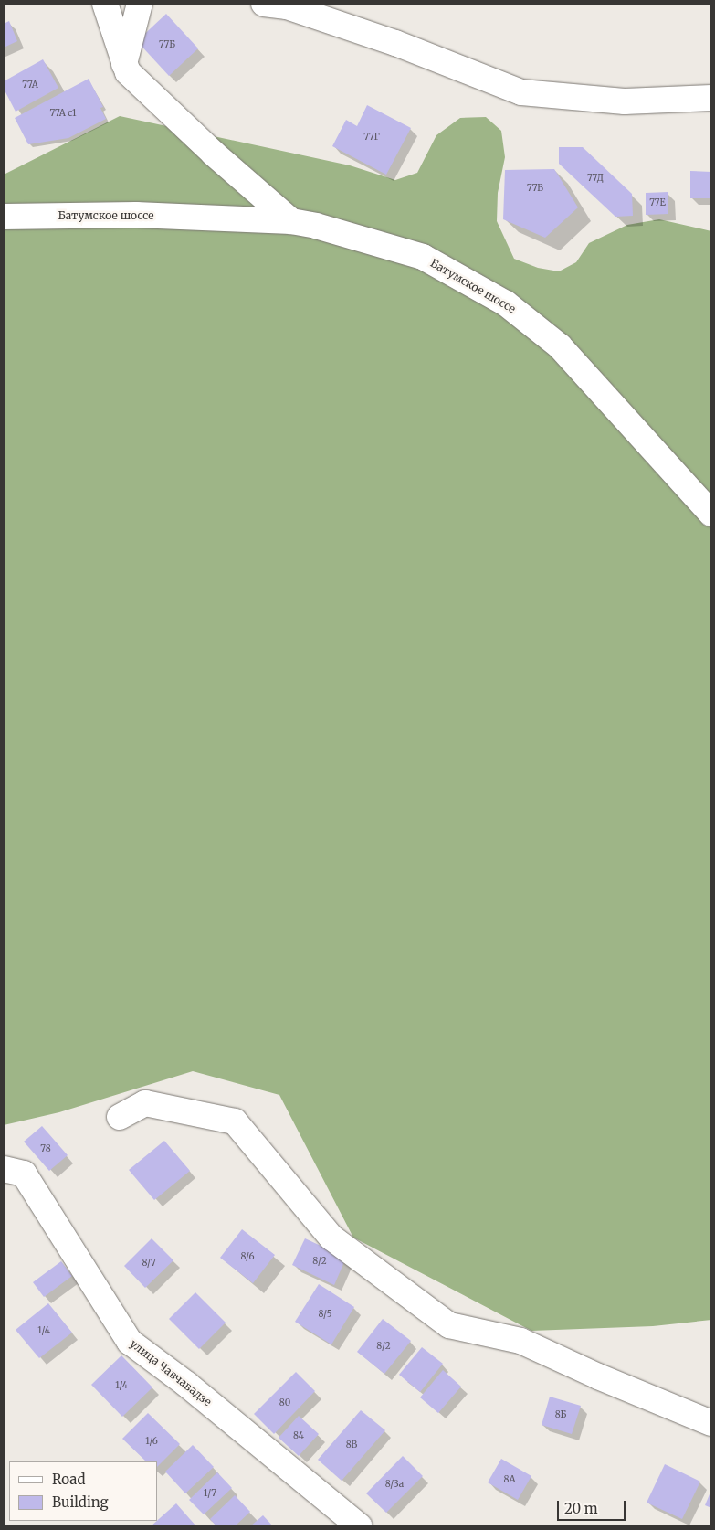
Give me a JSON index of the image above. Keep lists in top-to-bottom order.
{
  "streets": {
    "main road": ["Батумское шоссе", "улица Чавчавадзе"]
  },
  "house_numbers": [
    "77Б",
    "77А",
    "77А с1",
    "77Г",
    "77Д",
    "77В",
    "77Е",
    "78",
    "8/6",
    "8/2",
    "8/7",
    "8/5",
    "1/4",
    "8/2",
    "1/4",
    "80",
    "8Б",
    "84",
    "1/6",
    "8В",
    "8А",
    "8/3а",
    "1/7"
  ],
  "legend": ["Road", "Building"],
  "scale_bar": "20 m"
}
